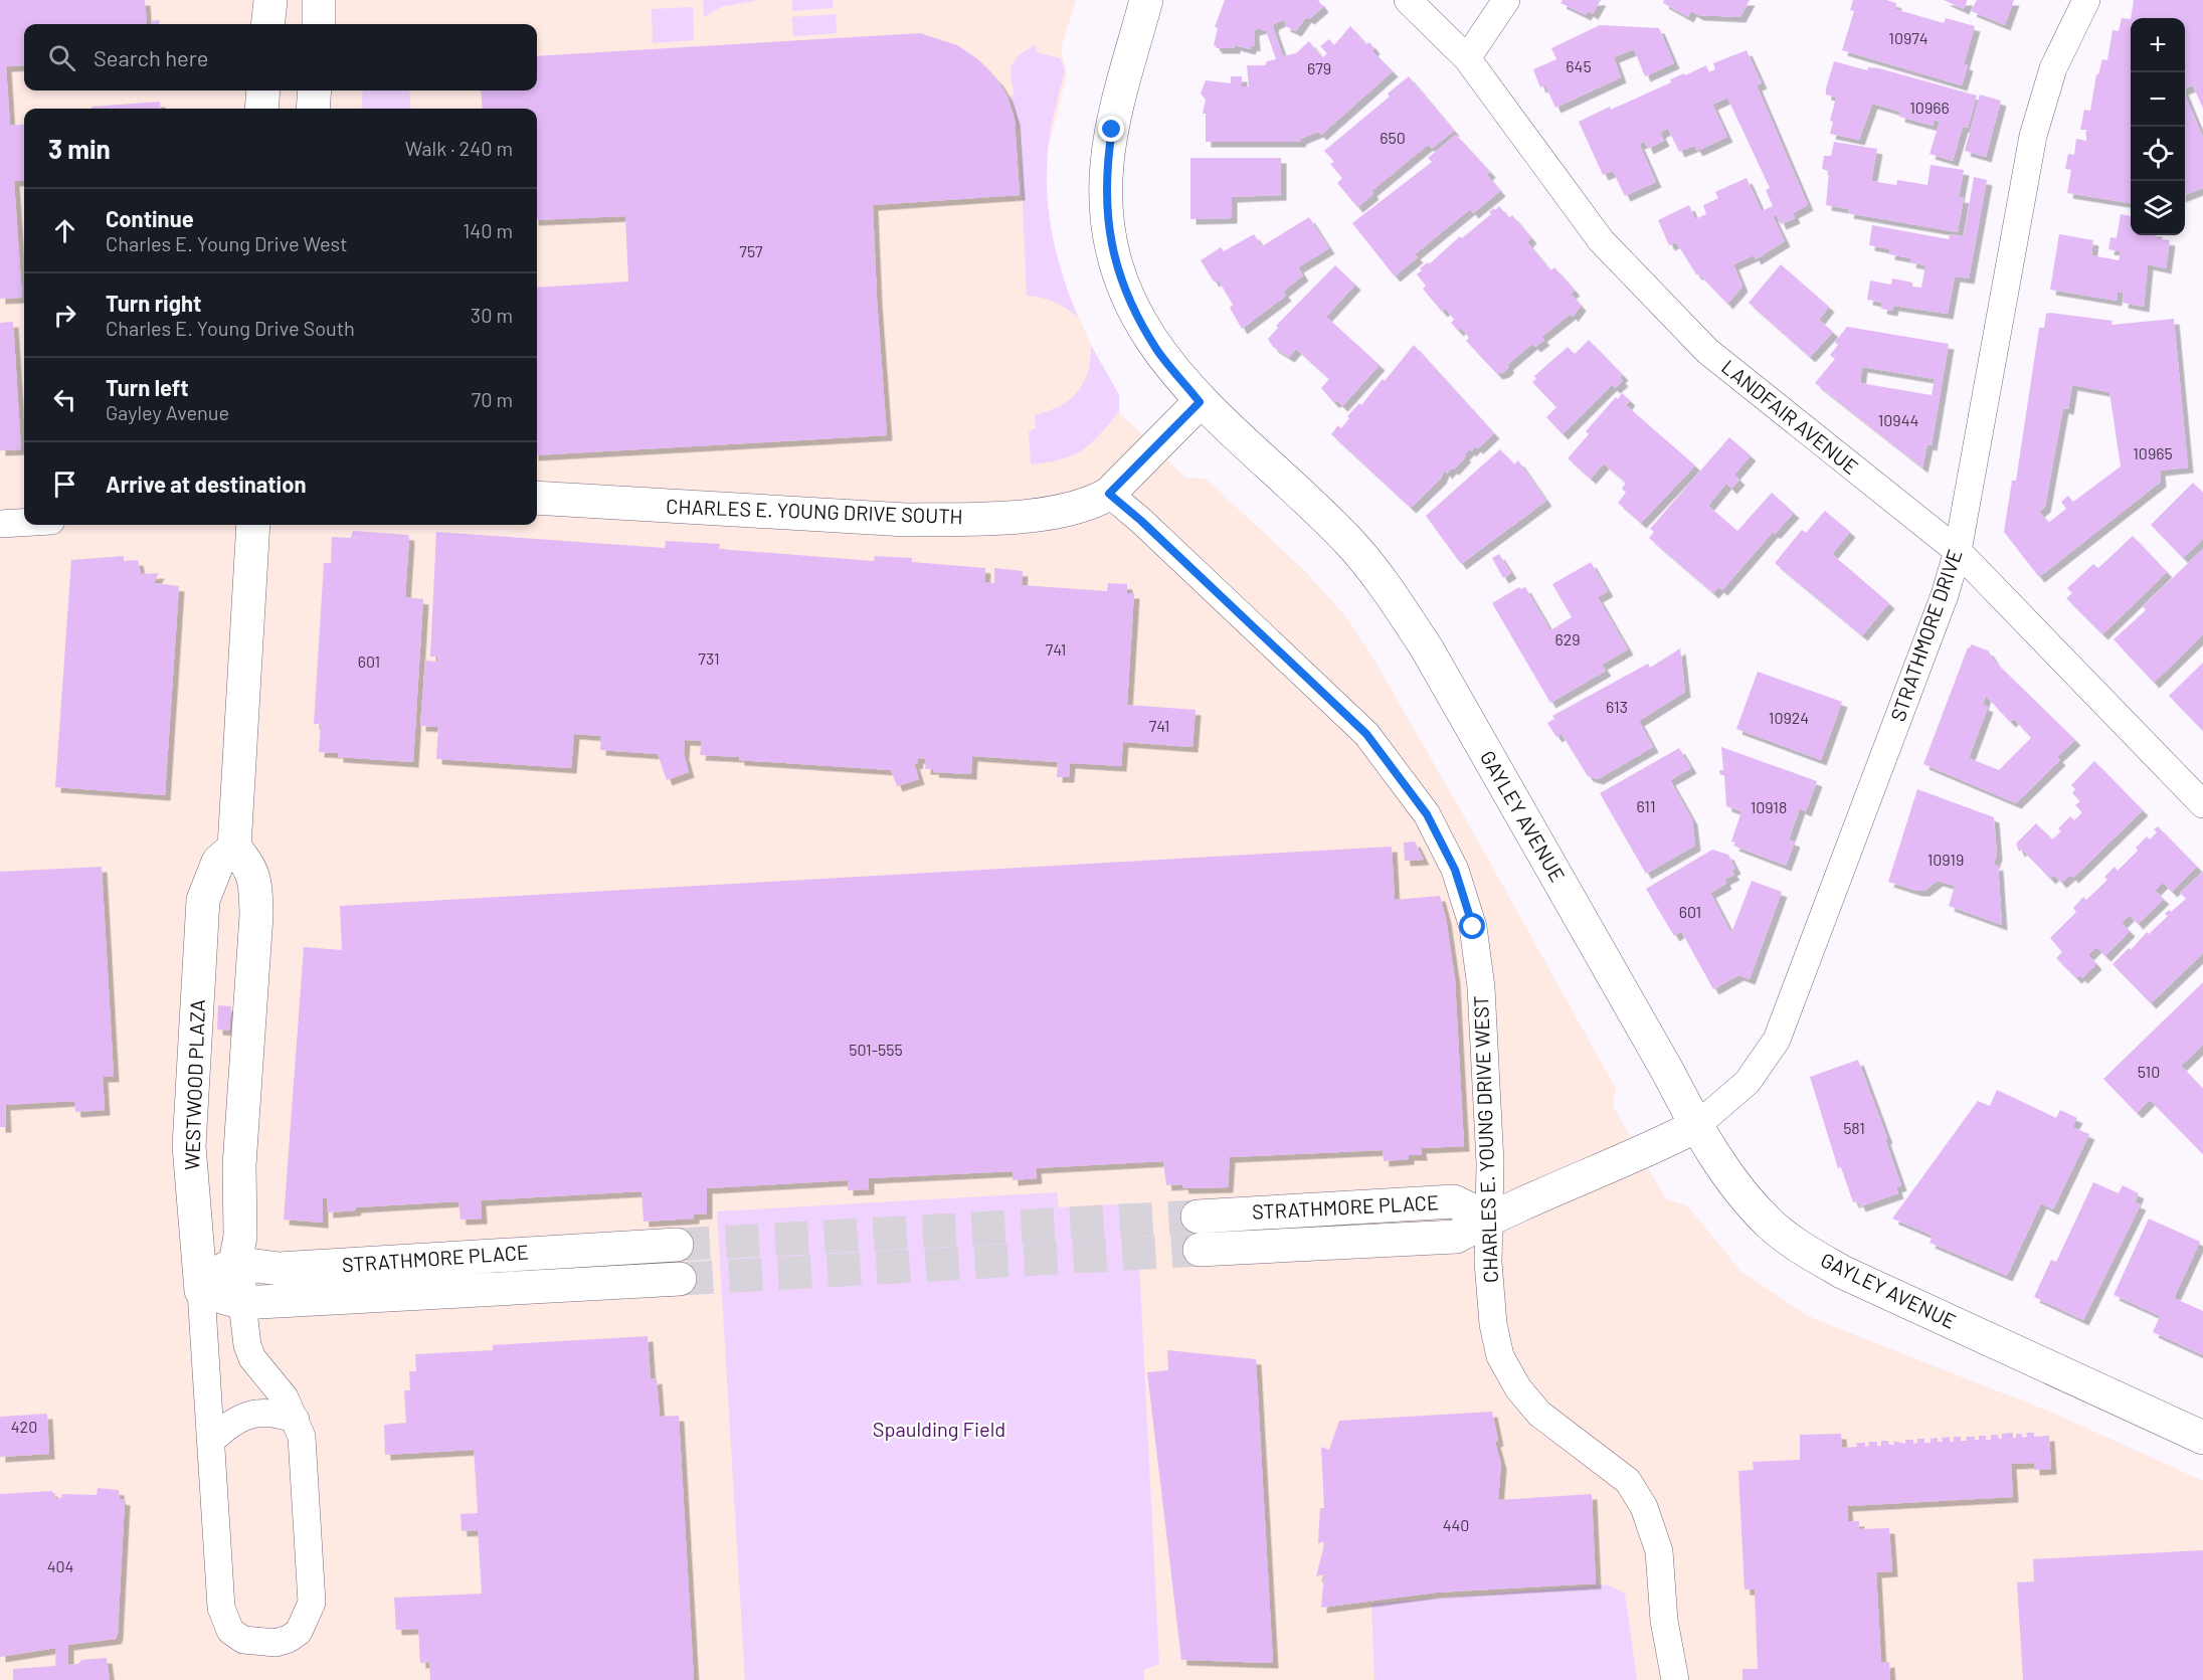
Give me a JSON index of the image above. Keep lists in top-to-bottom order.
{
  "streets": {
    "street": [
      "LANDFAIR AVENUE",
      "CHARLES E. YOUNG DRIVE SOUTH",
      "STRATHMORE DRIVE",
      "GAYLEY AVENUE",
      "WESTWOOD PLAZA",
      "CHARLES E. YOUNG DRIVE WEST",
      "STRATHMORE PLACE"
    ]
  },
  "crossings": [
    ["LANDFAIR AVENUE", "STRATHMORE DRIVE"],
    ["CHARLES E. YOUNG DRIVE SOUTH", "GAYLEY AVENUE"],
    ["CHARLES E. YOUNG DRIVE SOUTH", "CHARLES E. YOUNG DRIVE WEST"],
    ["STRATHMORE DRIVE", "GAYLEY AVENUE"],
    ["STRATHMORE DRIVE", "STRATHMORE PLACE"],
    ["GAYLEY AVENUE", "STRATHMORE PLACE"],
    ["WESTWOOD PLAZA", "STRATHMORE PLACE"],
    ["CHARLES E. YOUNG DRIVE WEST", "STRATHMORE PLACE"]
  ],
  "parks": ["Spaulding Field"],
  "house_numbers": [
    "10974",
    "645",
    "679",
    "10966",
    "650",
    "757",
    "10944",
    "10965",
    "629",
    "741",
    "731",
    "601",
    "613",
    "10924",
    "741",
    "611",
    "10918",
    "10919",
    "601",
    "501-555",
    "510",
    "581",
    "420",
    "440",
    "404"
  ],
  "page": {
    "map_buttons": ["+", "−"],
    "search": "Search here",
    "heading": ["3 min", "Walk · 240 m"],
    "list": [
      ["Continue", "Charles E. Young Drive West", "140 m"],
      ["Turn right", "Charles E. Young Drive South", "30 m"],
      ["Turn left", "Gayley Avenue", "70 m"],
      "Arrive at destination"
    ]
  }
}
